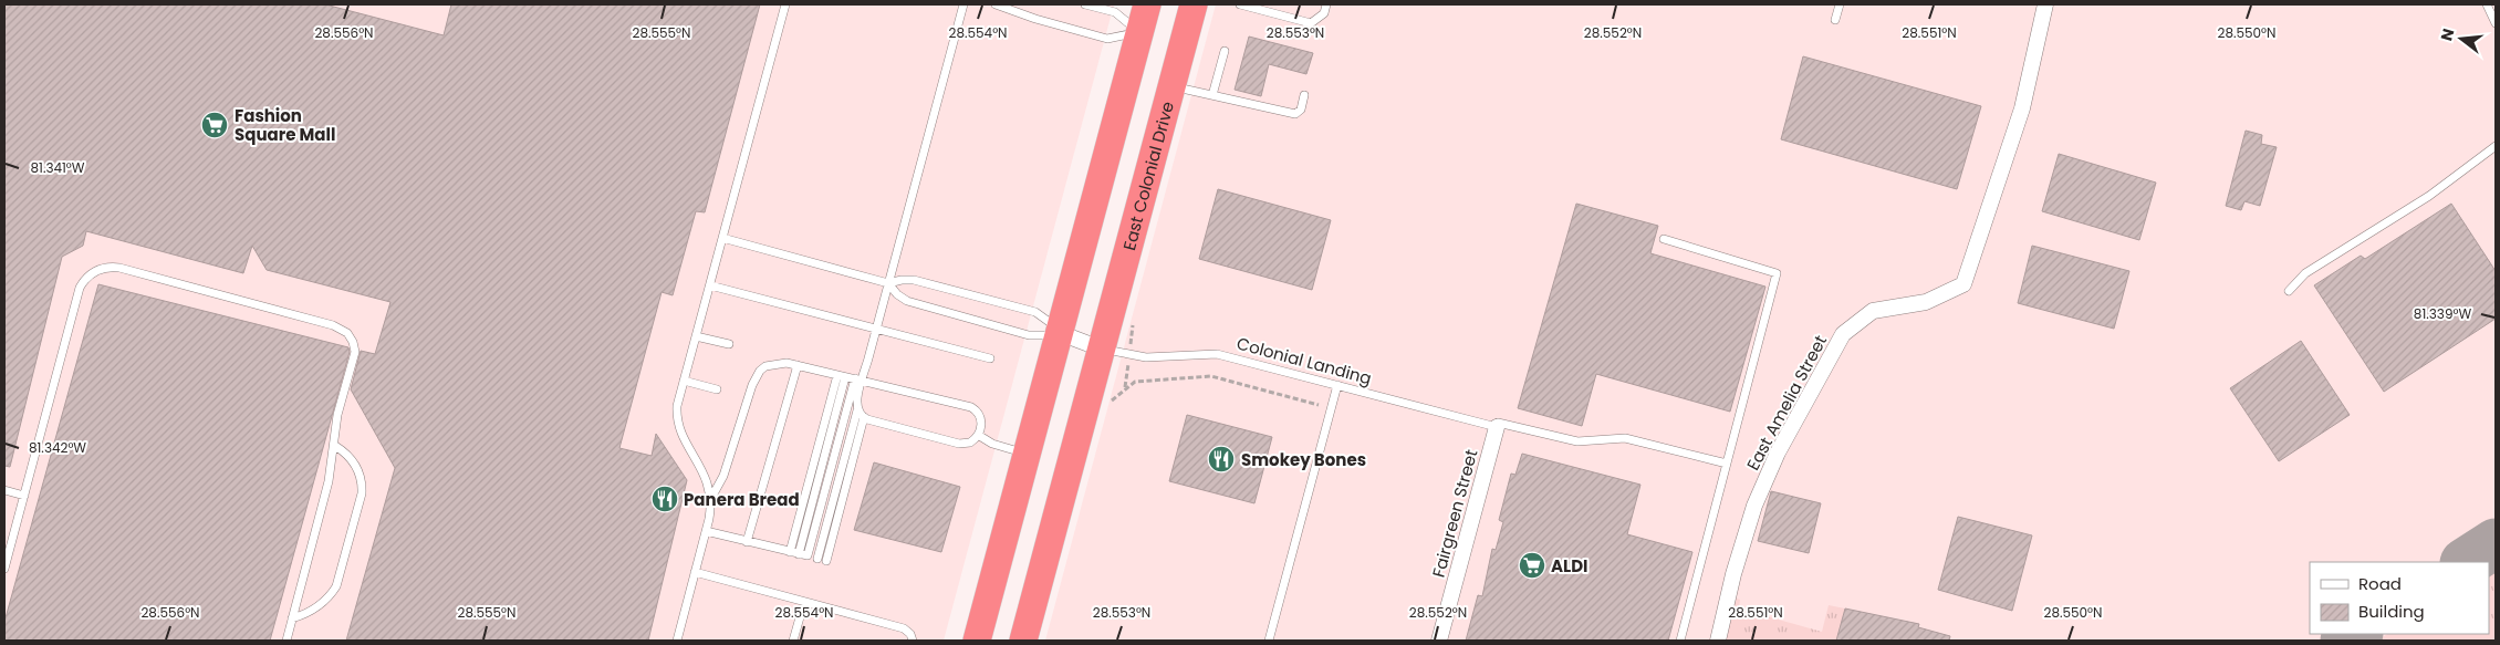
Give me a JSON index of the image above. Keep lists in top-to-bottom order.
{
  "streets": {
    "highway": ["East Colonial Drive"],
    "street": ["East Amelia Street", "Fairgreen Street"],
    "lane": ["Colonial Landing"]
  },
  "crossings": [
    ["East Colonial Drive", "Colonial Landing"],
    ["Colonial Landing", "Fairgreen Street"]
  ],
  "places": {
    "supermarket": ["Fashion Square Mall", "ALDI"],
    "restaurant": ["Smokey Bones", "Panera Bread"]
  },
  "legend": ["Road", "Building"],
  "north": "left",
  "coordinates": [
    "28.556°N",
    "28.555°N",
    "28.554°N",
    "28.553°N",
    "28.552°N",
    "28.551°N",
    "28.550°N",
    "81.341°W",
    "81.339°W",
    "81.342°W"
  ]
}
